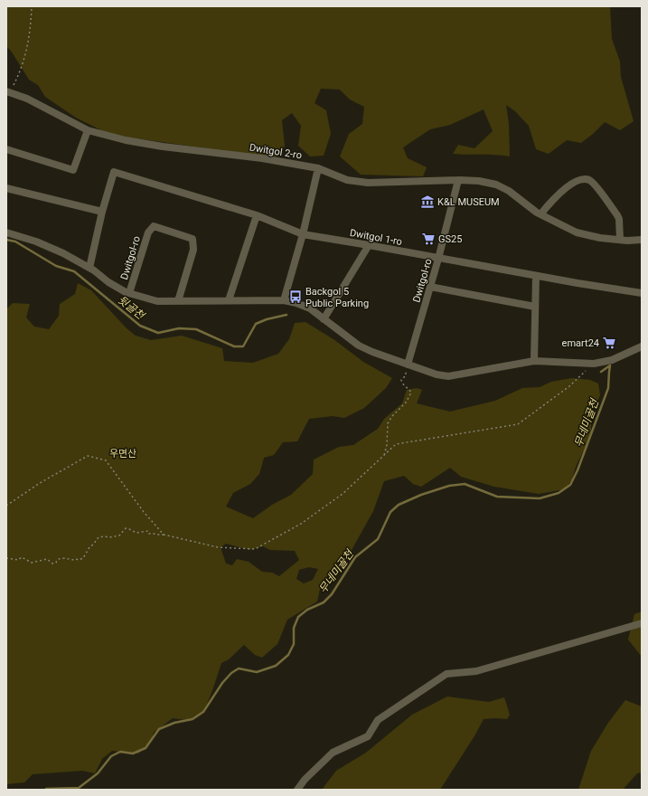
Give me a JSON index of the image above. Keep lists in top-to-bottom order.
{
  "streets": {
    "street": ["Dwitgol 2-ro", "Dwitgol 1-ro", "Dwitgol-ro"]
  },
  "crossings": [
    ["Dwitgol 2-ro", "Dwitgol-ro"],
    ["Dwitgol 1-ro", "Dwitgol-ro"]
  ],
  "water": ["뒷골천", "무네미골천"],
  "parks": ["우면산"],
  "places": {
    "museum": ["K&L MUSEUM"],
    "supermarket": ["GS25", "emart24"],
    "bus stop": ["Backgol 5 Public Parking"]
  }
}
